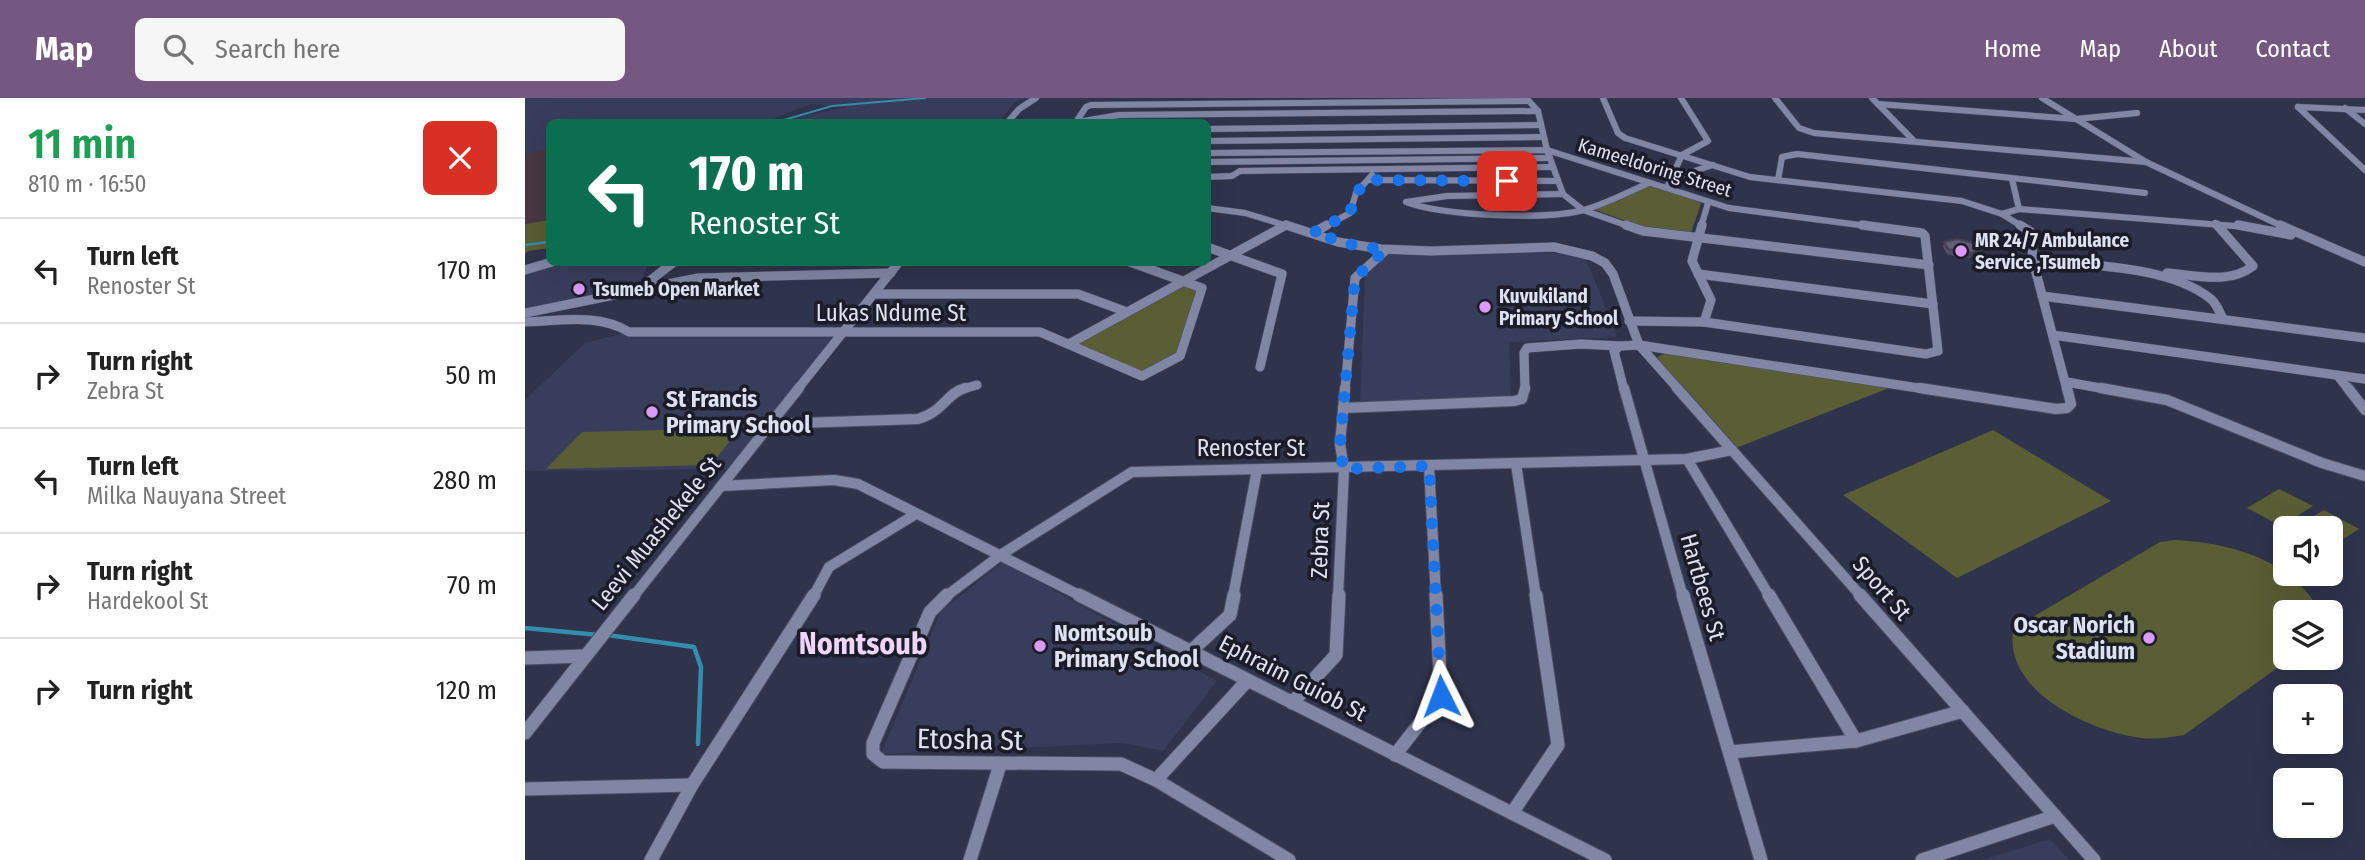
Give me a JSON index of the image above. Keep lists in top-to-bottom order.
{
  "streets": {
    "street": [
      "Kameeldoring Street",
      "Lukas Ndume St",
      "Renoster St",
      "Leevi Muashekele St",
      "Zebra St",
      "Hartbees St",
      "Sport St",
      "Ephraim Guiob St",
      "Etosha St"
    ]
  },
  "crossings": [
    ["Kameeldoring Street", "Sport St"],
    ["Lukas Ndume St", "Leevi Muashekele St"],
    ["Renoster St", "Zebra St"],
    ["Renoster St", "Hartbees St"],
    ["Renoster St", "Sport St"],
    ["Renoster St", "Ephraim Guiob St"],
    ["Renoster St", "Etosha St"],
    ["Leevi Muashekele St", "Ephraim Guiob St"],
    ["Zebra St", "Sport St"],
    ["Zebra St", "Ephraim Guiob St"],
    ["Ephraim Guiob St", "Etosha St"]
  ],
  "districts": ["Nomtsoub"],
  "places": [
    "MR 24/7 Ambulance Service ,Tsumeb",
    "Tsumeb Open Market",
    "Kuvukiland Primary School",
    "St Francis Primary School",
    "Oscar Norich Stadium",
    "Nomtsoub Primary School"
  ],
  "page": {
    "header": "Map",
    "search": "Search here",
    "nav": [
      "Home",
      "Map",
      "About",
      "Contact"
    ],
    "heading": ["11 min", "810 m · 16:50"],
    "turn": ["170 m", "Renoster St"],
    "list": [
      {
        "name": "Turn left",
        "note": "Renoster St",
        "value": "170 m"
      },
      {
        "name": "Turn right",
        "note": "Zebra St",
        "value": "50 m"
      },
      {
        "name": "Turn left",
        "note": "Milka Nauyana Street",
        "value": "280 m"
      },
      {
        "name": "Turn right",
        "note": "Hardekool St",
        "value": "70 m"
      },
      {
        "name": "Turn right",
        "value": "120 m"
      }
    ],
    "map_buttons": ["+", "−"]
  }
}
